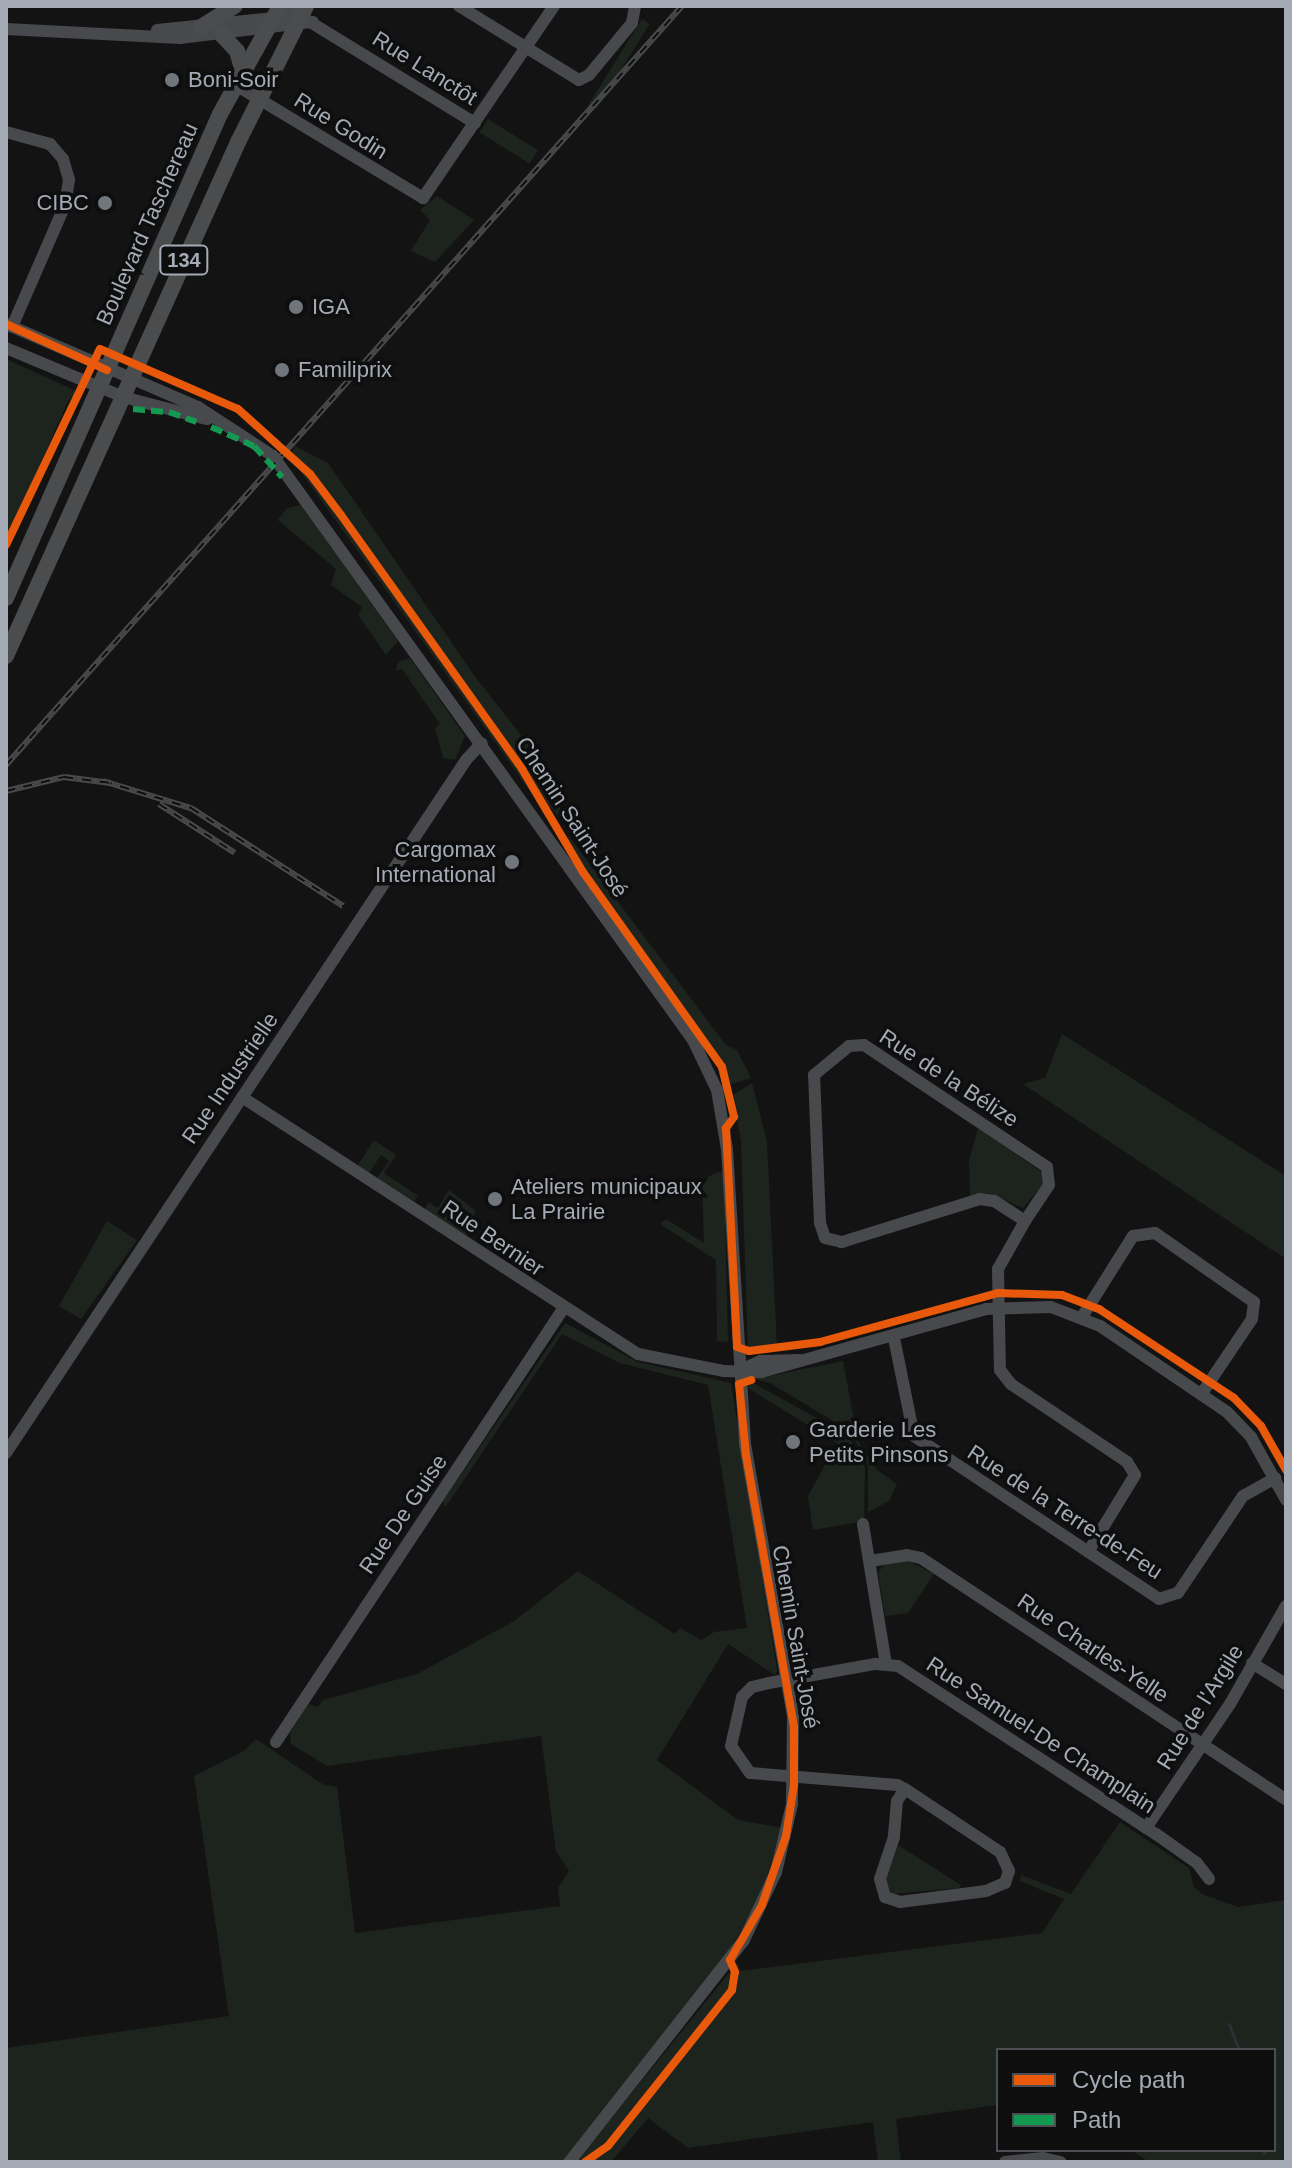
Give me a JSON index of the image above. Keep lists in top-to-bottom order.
{
  "streets": {
    "main road": ["Boulevard Taschereau", "134"],
    "street": [
      "Rue Lanctôt",
      "Rue Godin",
      "Chemin Saint-José",
      "Rue Industrielle",
      "Rue de la Bélize",
      "Rue Bernier",
      "Rue de la Terre-de-Feu",
      "Rue De Guise",
      "Rue Charles-Yelle",
      "Rue de l'Argile",
      "Rue Samuel-De Champlain"
    ]
  },
  "crossings": [
    ["Rue Lanctôt", "Rue Godin"],
    ["Rue Lanctôt", "Boulevard Taschereau"],
    ["Rue Lanctôt", "134"],
    ["Rue Godin", "Boulevard Taschereau"],
    ["Rue Godin", "134"],
    ["Boulevard Taschereau", "Chemin Saint-José"],
    ["134", "Chemin Saint-José"],
    ["Chemin Saint-José", "Rue Industrielle"],
    ["Chemin Saint-José", "Rue Bernier"],
    ["Rue Industrielle", "Rue Bernier"],
    ["Rue de la Bélize", "Rue Bernier"],
    ["Rue de la Bélize", "Rue de la Terre-de-Feu"],
    ["Rue Bernier", "Rue de la Terre-de-Feu"],
    ["Rue Bernier", "Rue De Guise"],
    ["Rue Charles-Yelle", "Rue de l'Argile"],
    ["Rue de l'Argile", "Rue Samuel-De Champlain"]
  ],
  "places": [
    "Boni-Soir",
    "CIBC",
    "IGA",
    "Familiprix",
    "Cargomax International",
    "Ateliers municipaux La Prairie",
    "Garderie Les Petits Pinsons"
  ],
  "legend": ["Cycle path", "Path"]
}
